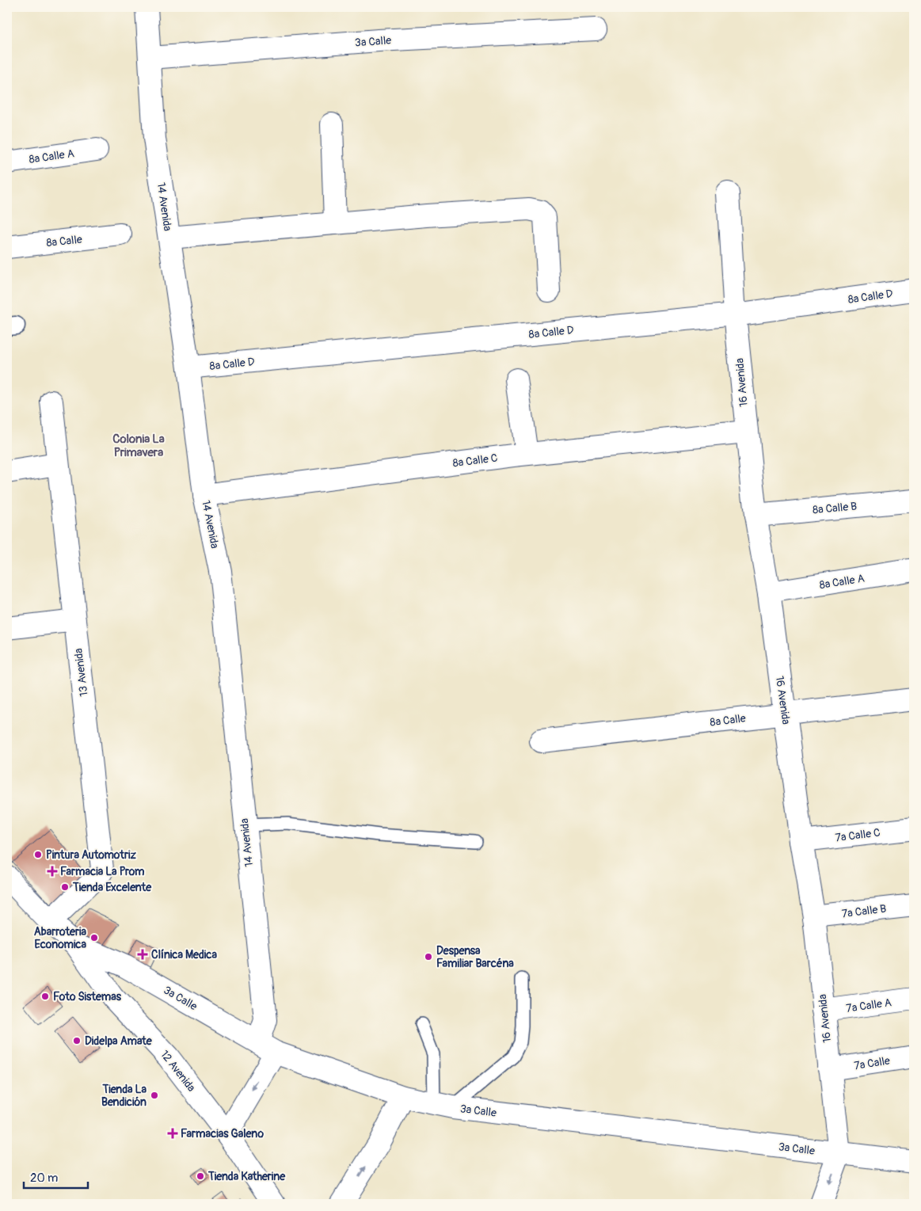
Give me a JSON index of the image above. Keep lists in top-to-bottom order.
{
  "streets": {
    "street": [
      "3a Calle",
      "8a Calle A",
      "14 Avenida",
      "8a Calle",
      "8a Calle D",
      "16 Avenida",
      "8a Calle C",
      "8a Calle B",
      "13 Avenida",
      "7a Calle C",
      "7a Calle B",
      "7a Calle A",
      "7a Calle",
      "12 Avenida"
    ]
  },
  "crossings": [
    ["3a Calle", "14 Avenida"],
    ["3a Calle", "16 Avenida"],
    ["3a Calle", "12 Avenida"],
    ["8a Calle A", "16 Avenida"],
    ["14 Avenida", "8a Calle D"],
    ["14 Avenida", "8a Calle C"],
    ["14 Avenida", "12 Avenida"],
    ["8a Calle", "16 Avenida"],
    ["8a Calle D", "16 Avenida"],
    ["16 Avenida", "8a Calle C"],
    ["16 Avenida", "8a Calle B"],
    ["16 Avenida", "7a Calle C"],
    ["16 Avenida", "7a Calle B"],
    ["16 Avenida", "7a Calle A"],
    ["16 Avenida", "7a Calle"],
    ["13 Avenida", "12 Avenida"]
  ],
  "districts": ["Colonia La Primavera"],
  "places": {
    "other": [
      "Pintura Automotriz",
      "Tienda Excelente",
      "Abarroteria Economica",
      "Despensa Familiar Barcéna",
      "Foto Sistemas",
      "Didelpa Amate",
      "Tienda La Bendición",
      "Tienda Katherine"
    ],
    "health": ["Farmacia La Prom", "Clínica Medica", "Farmacias Galeno"]
  },
  "scale_bar": "20 m"
}
